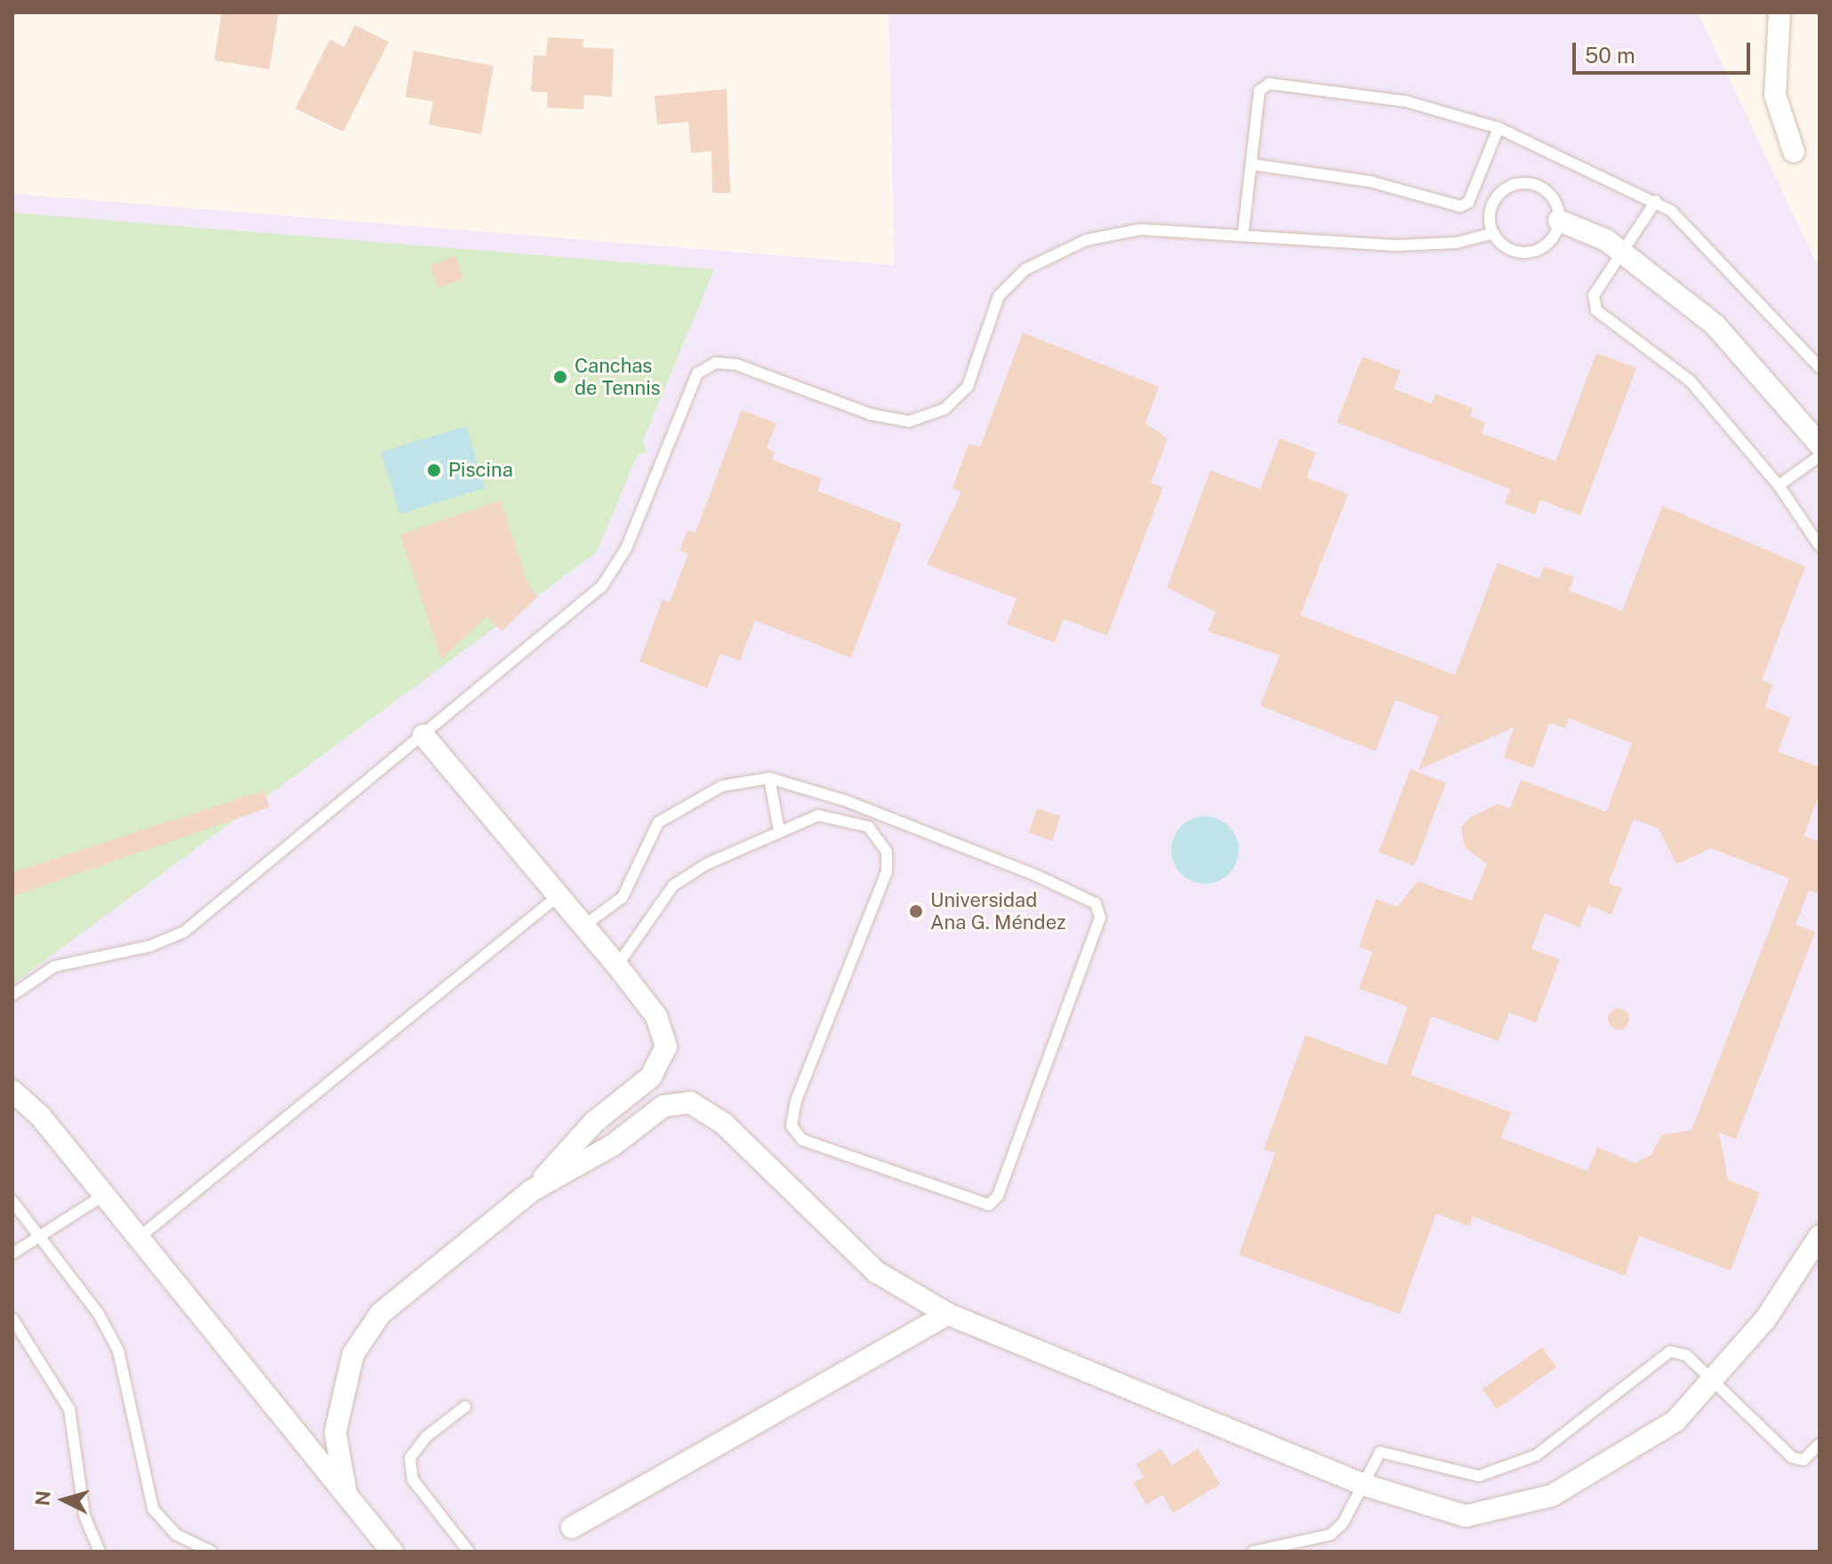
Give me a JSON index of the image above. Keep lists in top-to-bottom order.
{
  "places": ["Canchas de Tennis", "Piscina", "Universidad Ana G. Méndez"],
  "scale_bar": "50 m",
  "north": "left"
}
